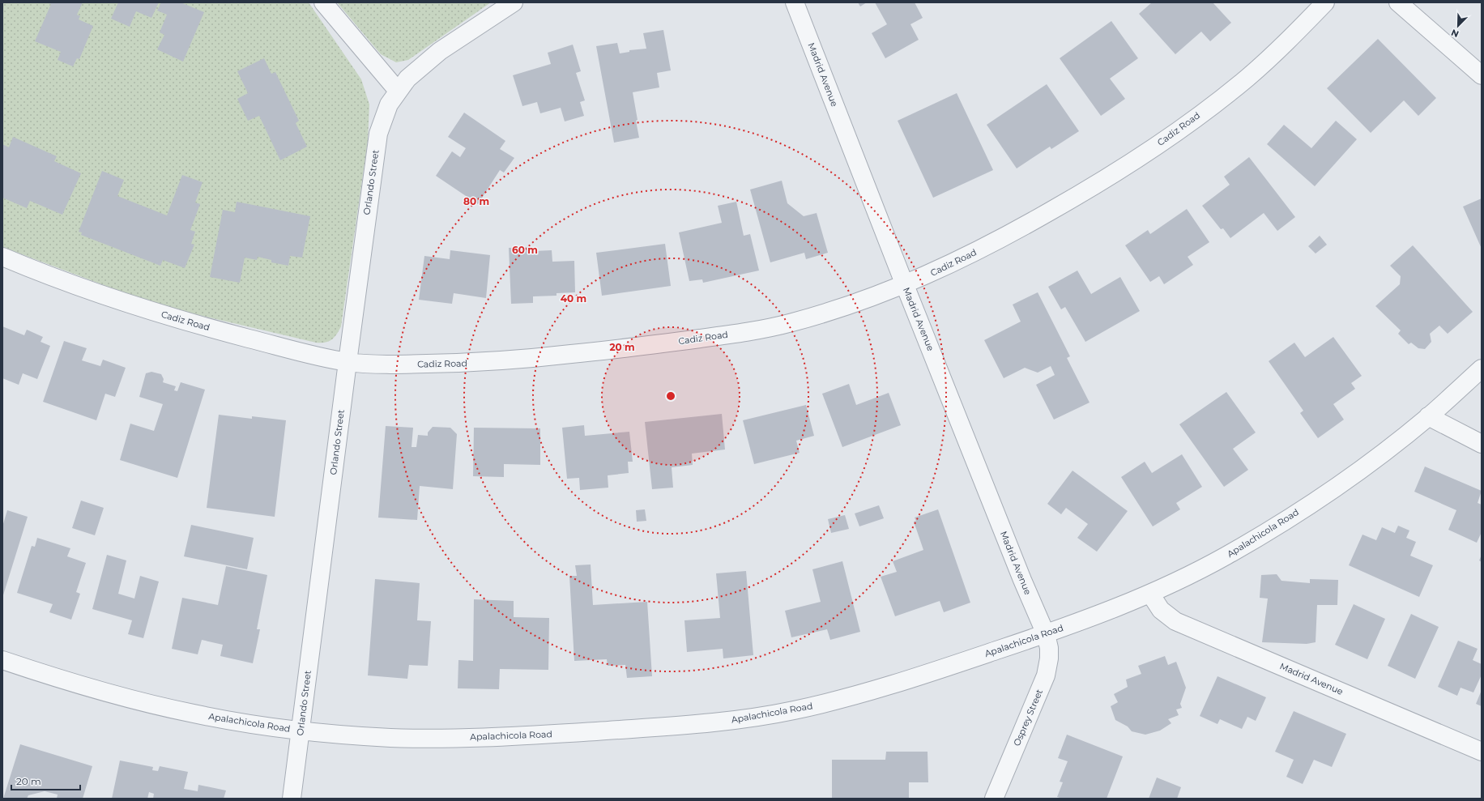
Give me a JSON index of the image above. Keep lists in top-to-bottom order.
{
  "streets": {
    "street": [
      "Madrid Avenue",
      "Cadiz Road",
      "Orlando Street",
      "Apalachicola Road",
      "Osprey Street"
    ]
  },
  "crossings": [
    ["Madrid Avenue", "Cadiz Road"],
    ["Madrid Avenue", "Apalachicola Road"],
    ["Madrid Avenue", "Osprey Street"],
    ["Cadiz Road", "Orlando Street"],
    ["Orlando Street", "Apalachicola Road"],
    ["Apalachicola Road", "Osprey Street"]
  ],
  "scale_bar": "20 m",
  "north": "bottom left",
  "rings": [
    "80 m",
    "60 m",
    "40 m",
    "20 m"
  ]
}
